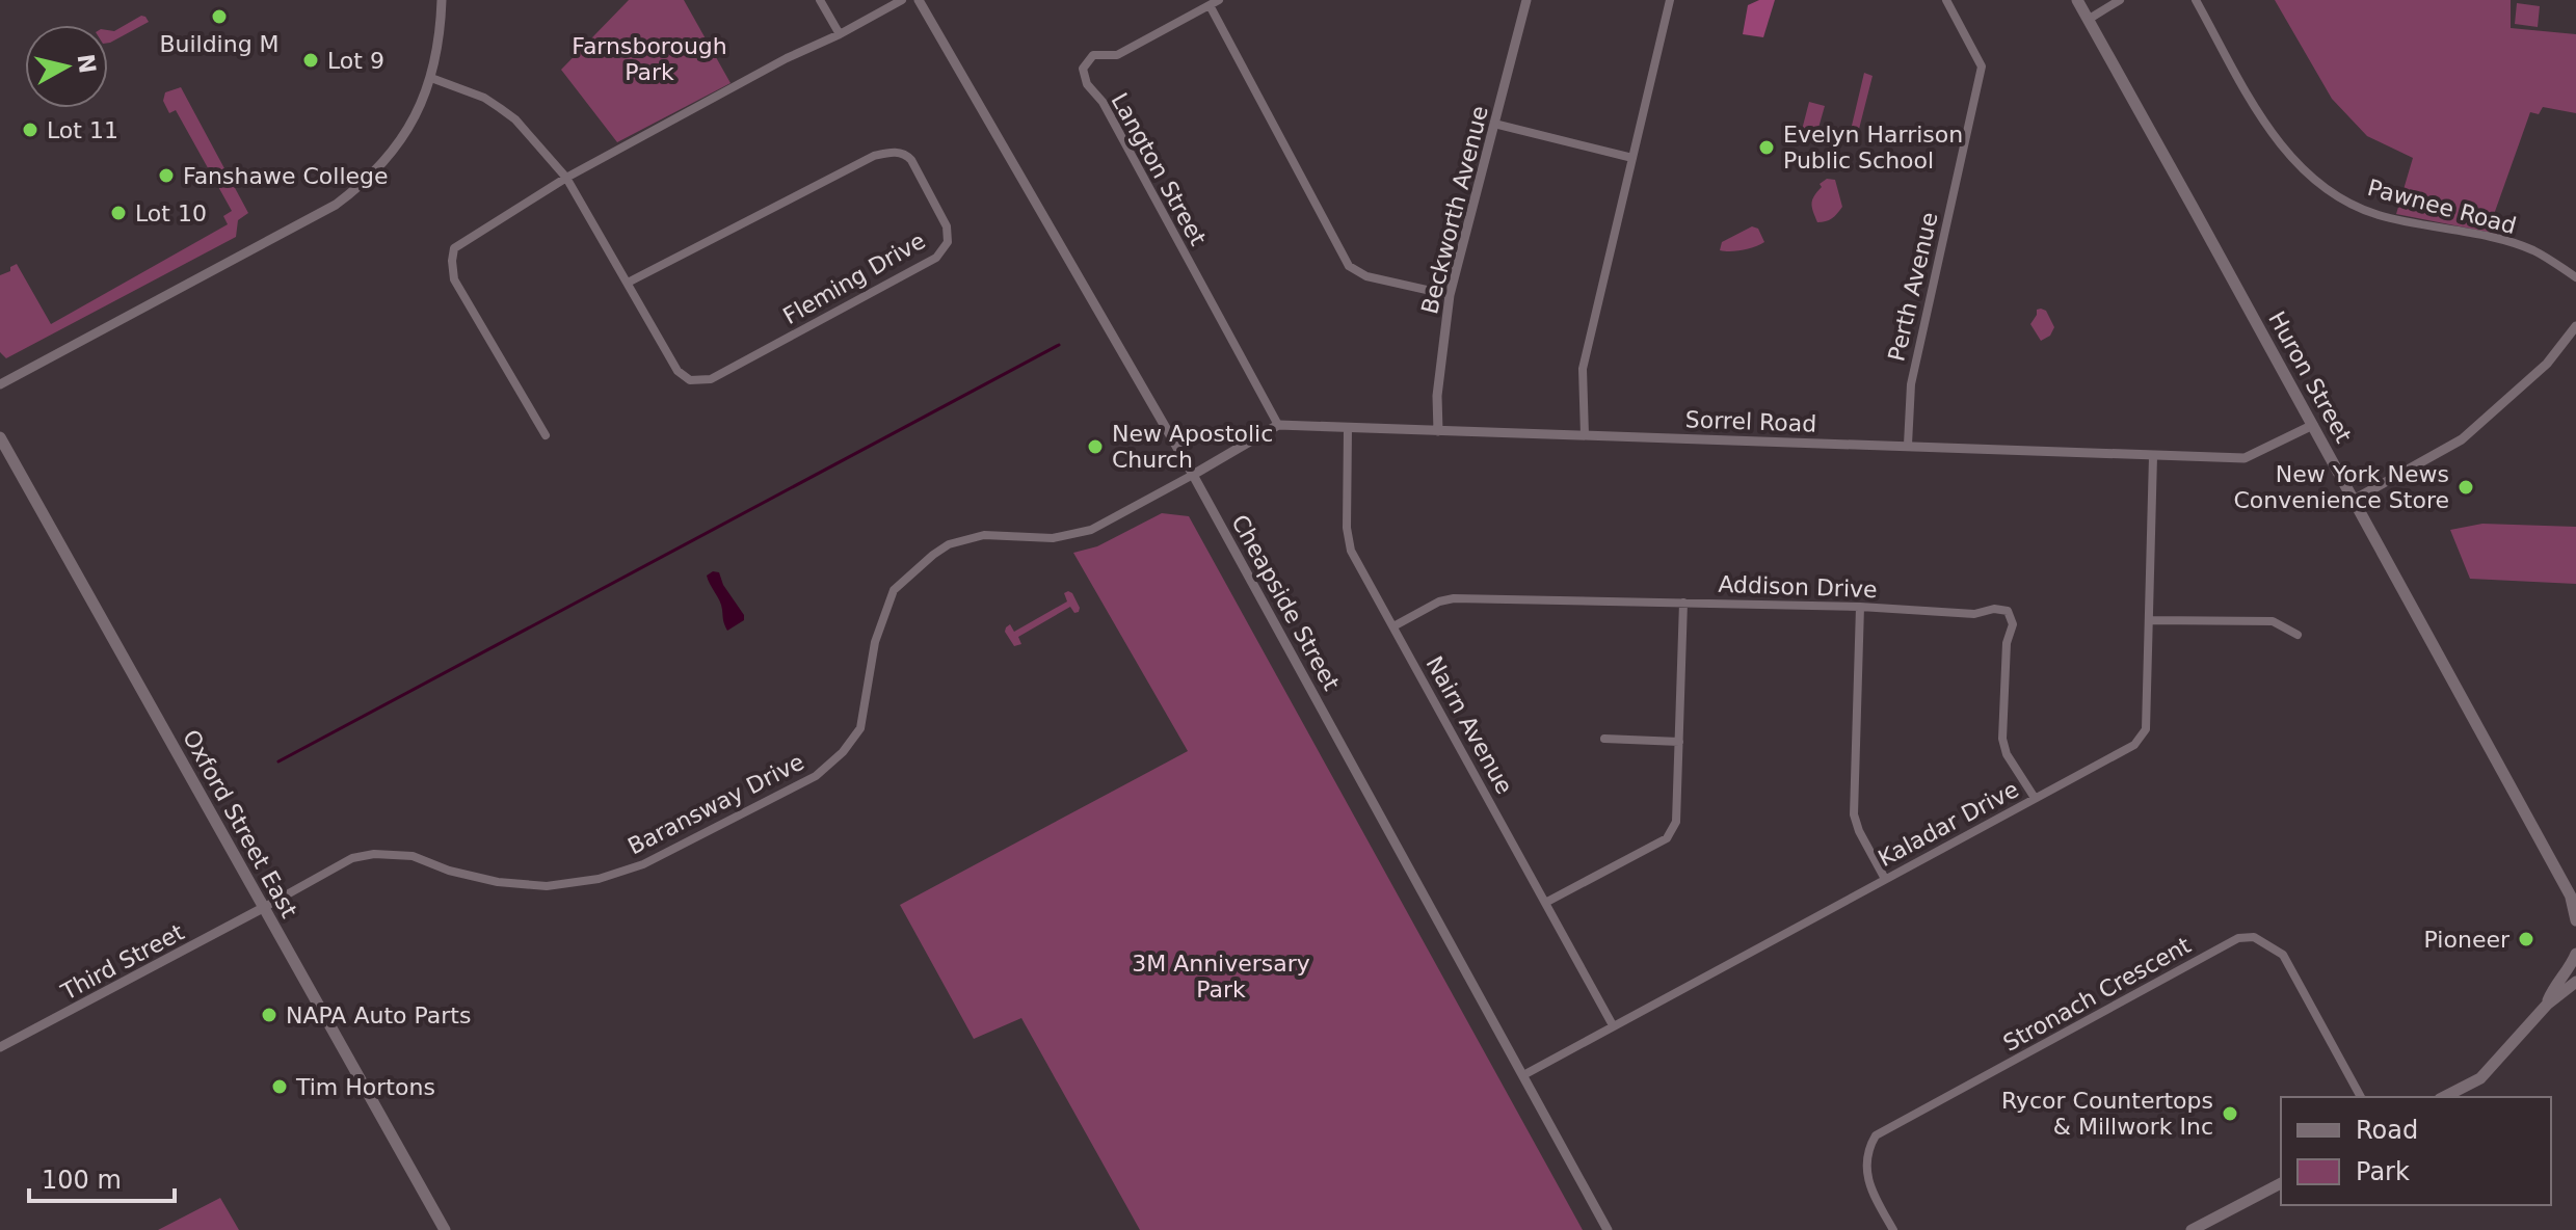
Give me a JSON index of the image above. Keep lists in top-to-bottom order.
{
  "streets": {
    "main road": ["Huron Street", "Oxford Street East"],
    "street": [
      "Langton Street",
      "Pawnee Road",
      "Beckworth Avenue",
      "Fleming Drive",
      "Perth Avenue",
      "Sorrel Road",
      "Addison Drive",
      "Cheapside Street",
      "Nairn Avenue",
      "Baransway Drive",
      "Kaladar Drive",
      "Third Street",
      "Stronach Crescent"
    ]
  },
  "crossings": [
    ["Langton Street", "Sorrel Road"],
    ["Beckworth Avenue", "Sorrel Road"],
    ["Perth Avenue", "Sorrel Road"],
    ["Huron Street", "Sorrel Road"],
    ["Sorrel Road", "Nairn Avenue"],
    ["Sorrel Road", "Kaladar Drive"],
    ["Addison Drive", "Nairn Avenue"],
    ["Addison Drive", "Kaladar Drive"],
    ["Cheapside Street", "Baransway Drive"],
    ["Cheapside Street", "Kaladar Drive"],
    ["Nairn Avenue", "Kaladar Drive"],
    ["Baransway Drive", "Oxford Street East"],
    ["Baransway Drive", "Third Street"],
    ["Oxford Street East", "Third Street"]
  ],
  "parks": ["Farnsborough Park", "3M Anniversary Park"],
  "places": [
    "Building M",
    "Lot 9",
    "Lot 11",
    "Evelyn Harrison Public School",
    "Fanshawe College",
    "Lot 10",
    "New Apostolic Church",
    "New York News Convenience Store",
    "Pioneer",
    "NAPA Auto Parts",
    "Tim Hortons",
    "Rycor Countertops & Millwork Inc"
  ],
  "legend": ["Road", "Park"],
  "scale_bar": "100 m",
  "north": "right"
}
